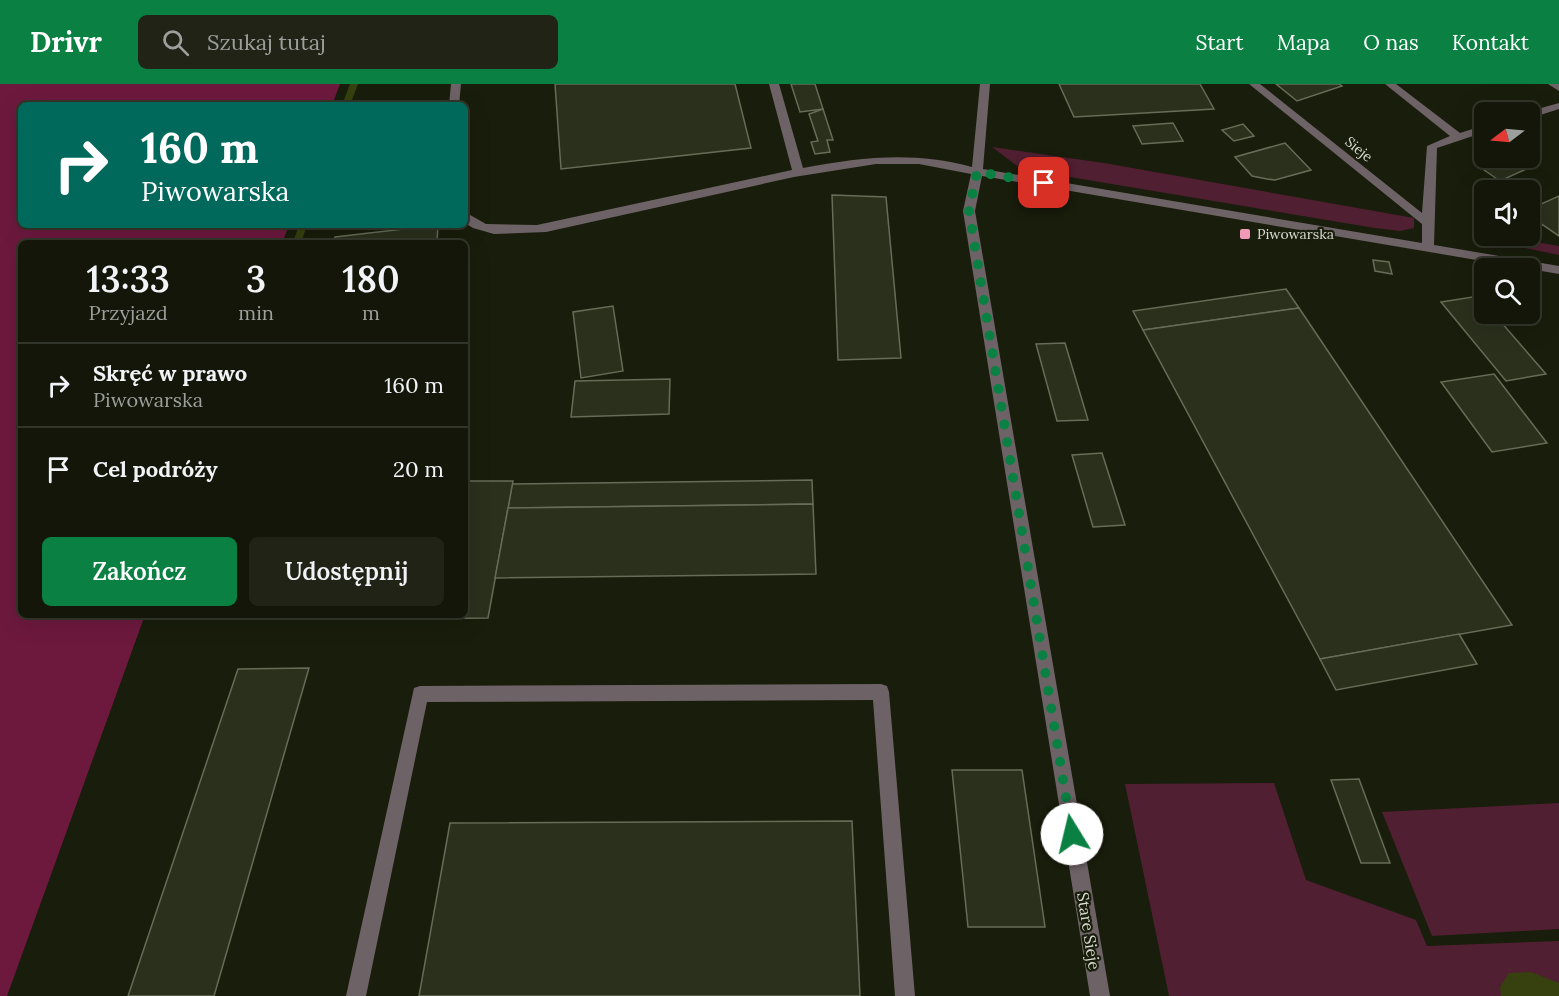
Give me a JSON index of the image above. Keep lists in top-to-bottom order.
{
  "streets": {
    "street": ["Sieje", "Stare Sieje"]
  },
  "places": {
    "transit": ["Piwowarska"]
  },
  "north": "left",
  "page": {
    "header": "Drivr",
    "search": "Szukaj tutaj",
    "nav": [
      "Start",
      "Mapa",
      "O nas",
      "Kontakt"
    ],
    "turn": ["160 m", "Piwowarska"],
    "eta": [
      "13:33",
      "Przyjazd",
      "3",
      "min",
      "180",
      "m"
    ],
    "list": [
      {
        "name": "Skręć w prawo",
        "note": "Piwowarska",
        "value": "160 m"
      },
      {
        "name": "Cel podróży",
        "value": "20 m"
      }
    ],
    "buttons": ["Zakończ", "Udostępnij"]
  }
}
